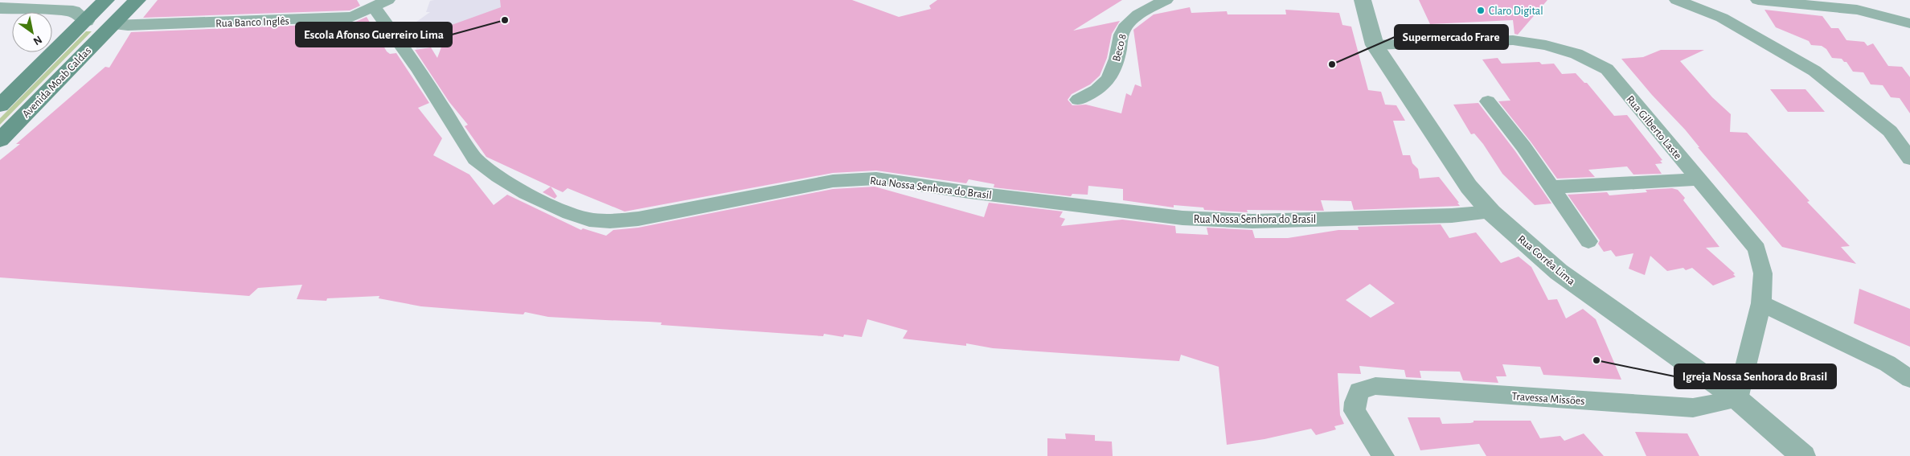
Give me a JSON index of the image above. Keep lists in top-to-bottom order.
{
  "streets": {
    "main road": ["Avenida Moab Caldas"],
    "street": [
      "Rua Banco Inglês",
      "Beco 8",
      "Rua Gilberto Laste",
      "Rua Nossa Senhora do Brasil",
      "Rua Corrêa Lima",
      "Travessa Missões"
    ]
  },
  "crossings": [
    ["Rua Banco Inglês", "Avenida Moab Caldas"],
    ["Rua Banco Inglês", "Rua Nossa Senhora do Brasil"],
    ["Rua Gilberto Laste", "Rua Corrêa Lima"],
    ["Rua Gilberto Laste", "Travessa Missões"],
    ["Rua Nossa Senhora do Brasil", "Rua Corrêa Lima"],
    ["Rua Corrêa Lima", "Travessa Missões"]
  ],
  "places": [
    "Claro Digital",
    "Escola Afonso Guerreiro Lima",
    "Supermercado Frare",
    "Igreja Nossa Senhora do Brasil"
  ],
  "north": "bottom right"
}
